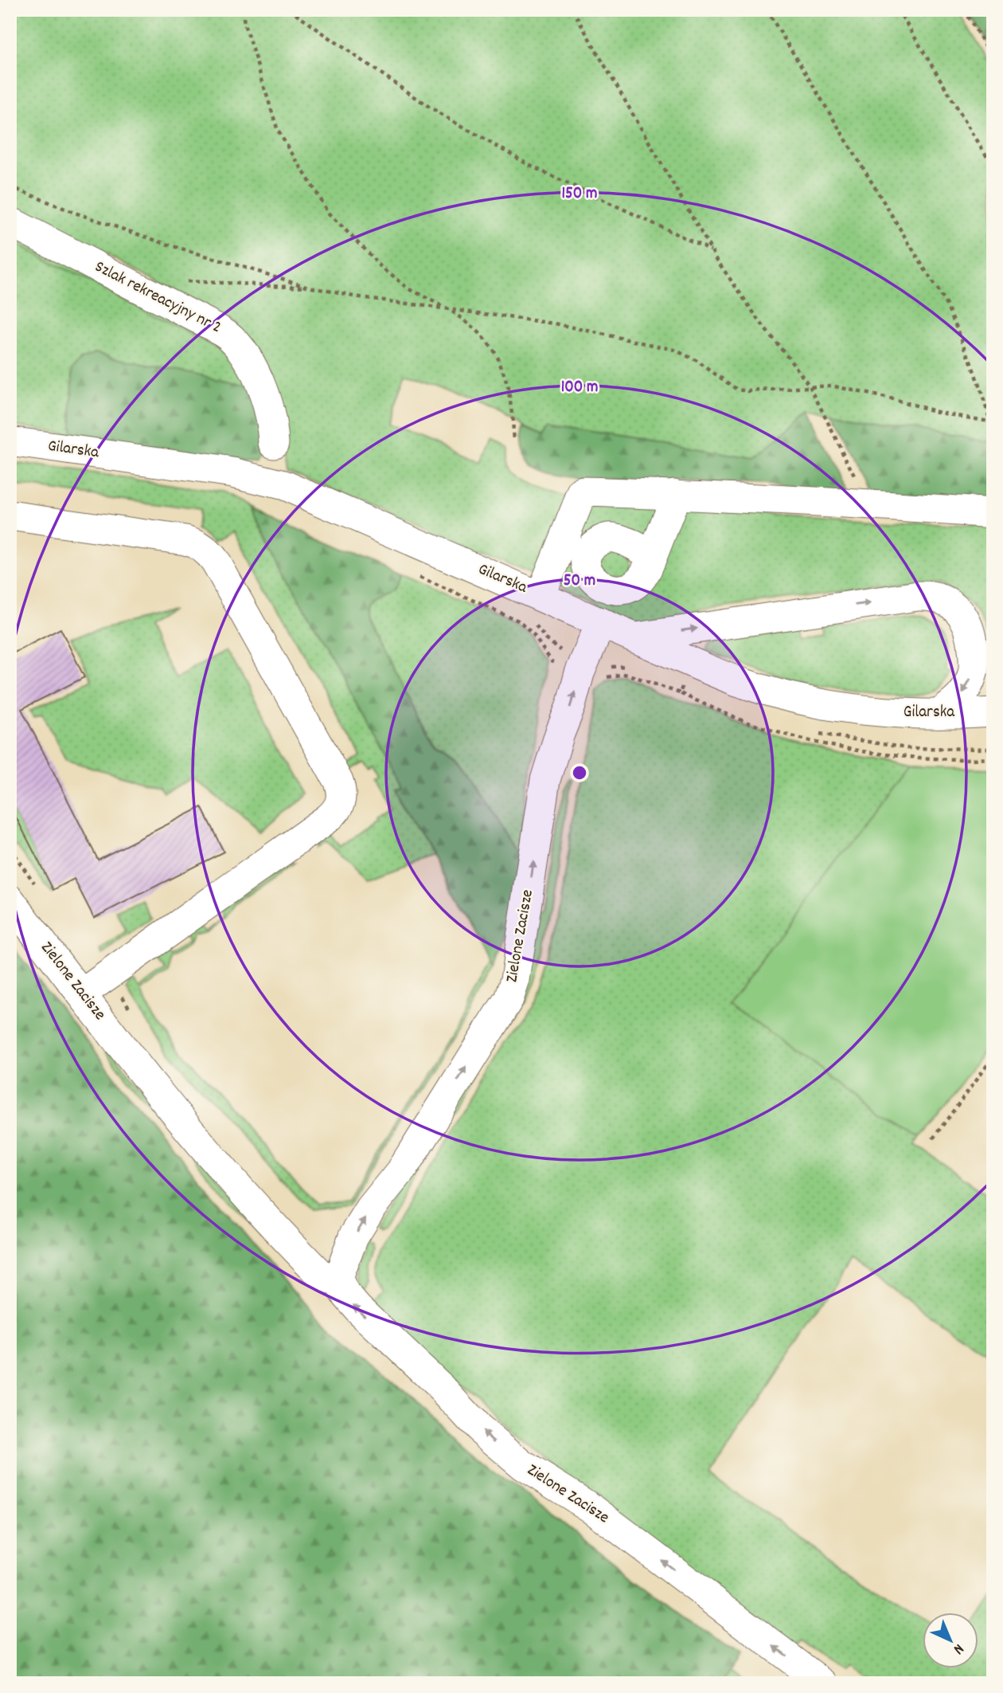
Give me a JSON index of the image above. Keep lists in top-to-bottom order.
{
  "streets": {
    "street": ["Szlak rekreacyjny nr 2", "Gilarska", "Zielone Zacisze"]
  },
  "crossings": [
    ["Gilarska", "Zielone Zacisze"]
  ],
  "north": "bottom right",
  "rings": ["150 m", "100 m", "50 m"]
}
